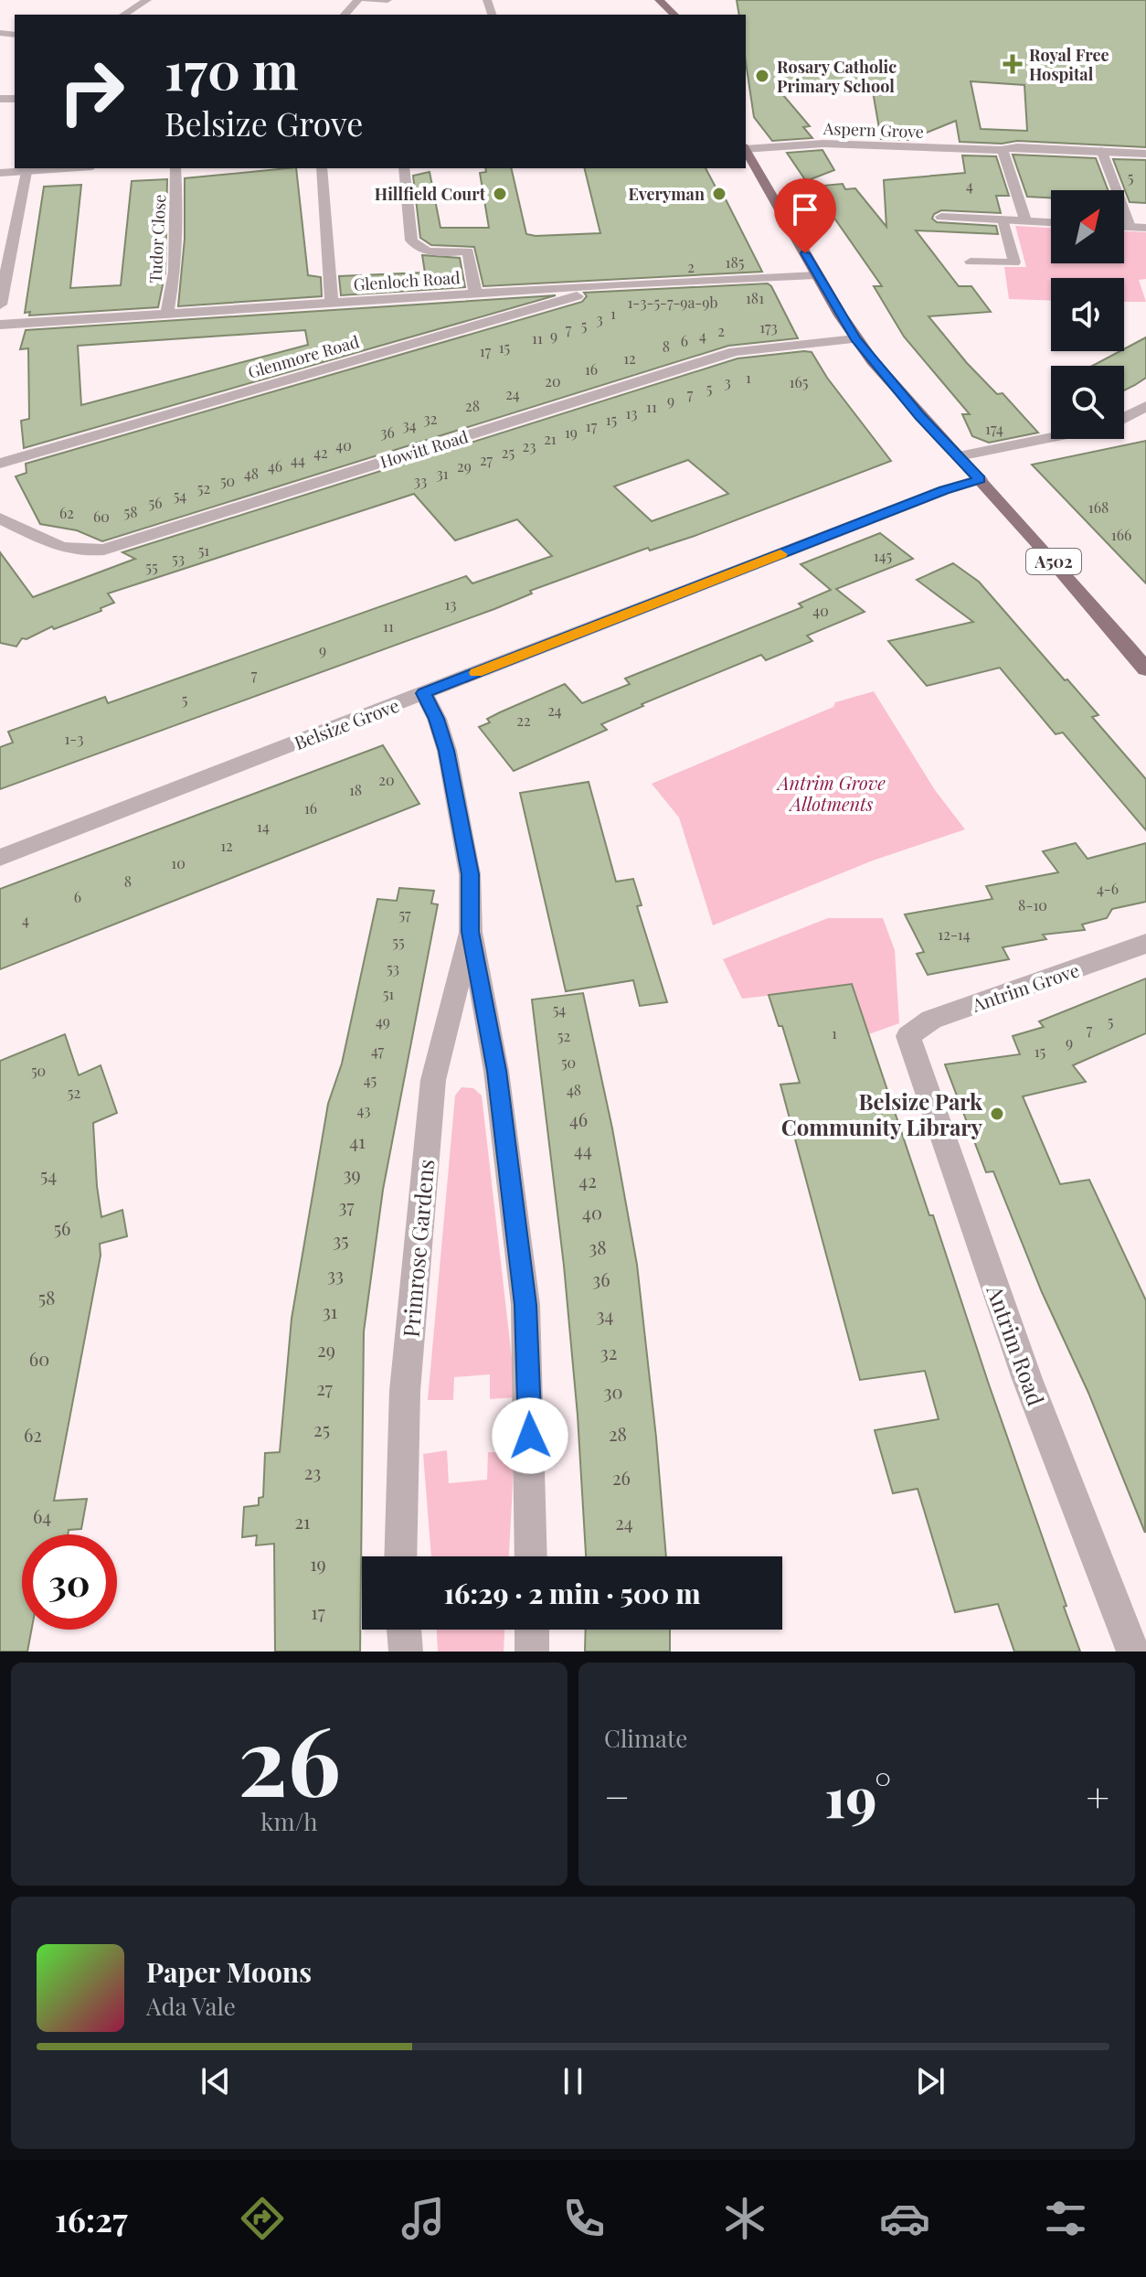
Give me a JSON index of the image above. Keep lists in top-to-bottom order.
{
  "streets": {
    "main road": ["A502"],
    "street": [
      "Aspern Grove",
      "Tudor Close",
      "Glenloch Road",
      "Glenmore Road",
      "Howitt Road",
      "Belsize Grove",
      "Antrim Grove",
      "Primrose Gardens",
      "Antrim Road"
    ]
  },
  "crossings": [
    ["Tudor Close", "Glenloch Road"],
    ["Glenloch Road", "Glenmore Road"],
    ["Glenloch Road", "A502"],
    ["Howitt Road", "A502"],
    ["A502", "Belsize Grove"],
    ["Belsize Grove", "Primrose Gardens"],
    ["Antrim Grove", "Antrim Road"]
  ],
  "parks": ["Antrim Grove Allotments"],
  "places": {
    "health": ["Royal Free Hospital"],
    "other": [
      "Rosary Catholic Primary School",
      "Hillfield Court",
      "Everyman",
      "Belsize Park Community Library"
    ]
  },
  "house_numbers": [
    "5",
    "4",
    "185",
    "2",
    "181",
    "1-3-5-7-9a-9b",
    "1",
    "3",
    "5",
    "173",
    "7",
    "2",
    "9",
    "4",
    "11",
    "6",
    "8",
    "15",
    "17",
    "12",
    "16",
    "1",
    "20",
    "3",
    "165",
    "5",
    "24",
    "7",
    "9",
    "28",
    "11",
    "13",
    "32",
    "15",
    "34",
    "17",
    "174",
    "36",
    "19",
    "21",
    "40",
    "23",
    "42",
    "25",
    "44",
    "27",
    "46",
    "29",
    "48",
    "31",
    "50",
    "33",
    "52",
    "54",
    "56",
    "168",
    "58",
    "62",
    "60",
    "166",
    "51",
    "145",
    "53",
    "55",
    "13",
    "40",
    "11",
    "9",
    "7",
    "5",
    "24",
    "22",
    "1-3",
    "20",
    "18",
    "16",
    "14",
    "12",
    "10",
    "8",
    "4-6",
    "6",
    "8-10",
    "57",
    "4",
    "12-14",
    "55",
    "53",
    "51",
    "54",
    "49",
    "5",
    "7",
    "1",
    "52",
    "9",
    "47",
    "15",
    "50",
    "50",
    "45",
    "48",
    "52",
    "43",
    "46",
    "41",
    "44",
    "39",
    "54",
    "42",
    "37",
    "40",
    "56",
    "35",
    "38",
    "33",
    "36",
    "58",
    "31",
    "34",
    "29",
    "32",
    "60",
    "27",
    "30",
    "25",
    "28",
    "62",
    "23",
    "26",
    "64",
    "21",
    "24",
    "19",
    "17"
  ],
  "north": "top right",
  "page": {
    "turn": ["170 m", "Belsize Grove"],
    "limit": "30",
    "trip": "16:29 · 2 min · 500 m",
    "tile": [
      ["26", "km/h"],
      "Climate"
    ],
    "heat": ["−", "19°", "+"],
    "song": ["Paper Moons", "Ada Vale"],
    "tabs": "16:27"
  }
}
